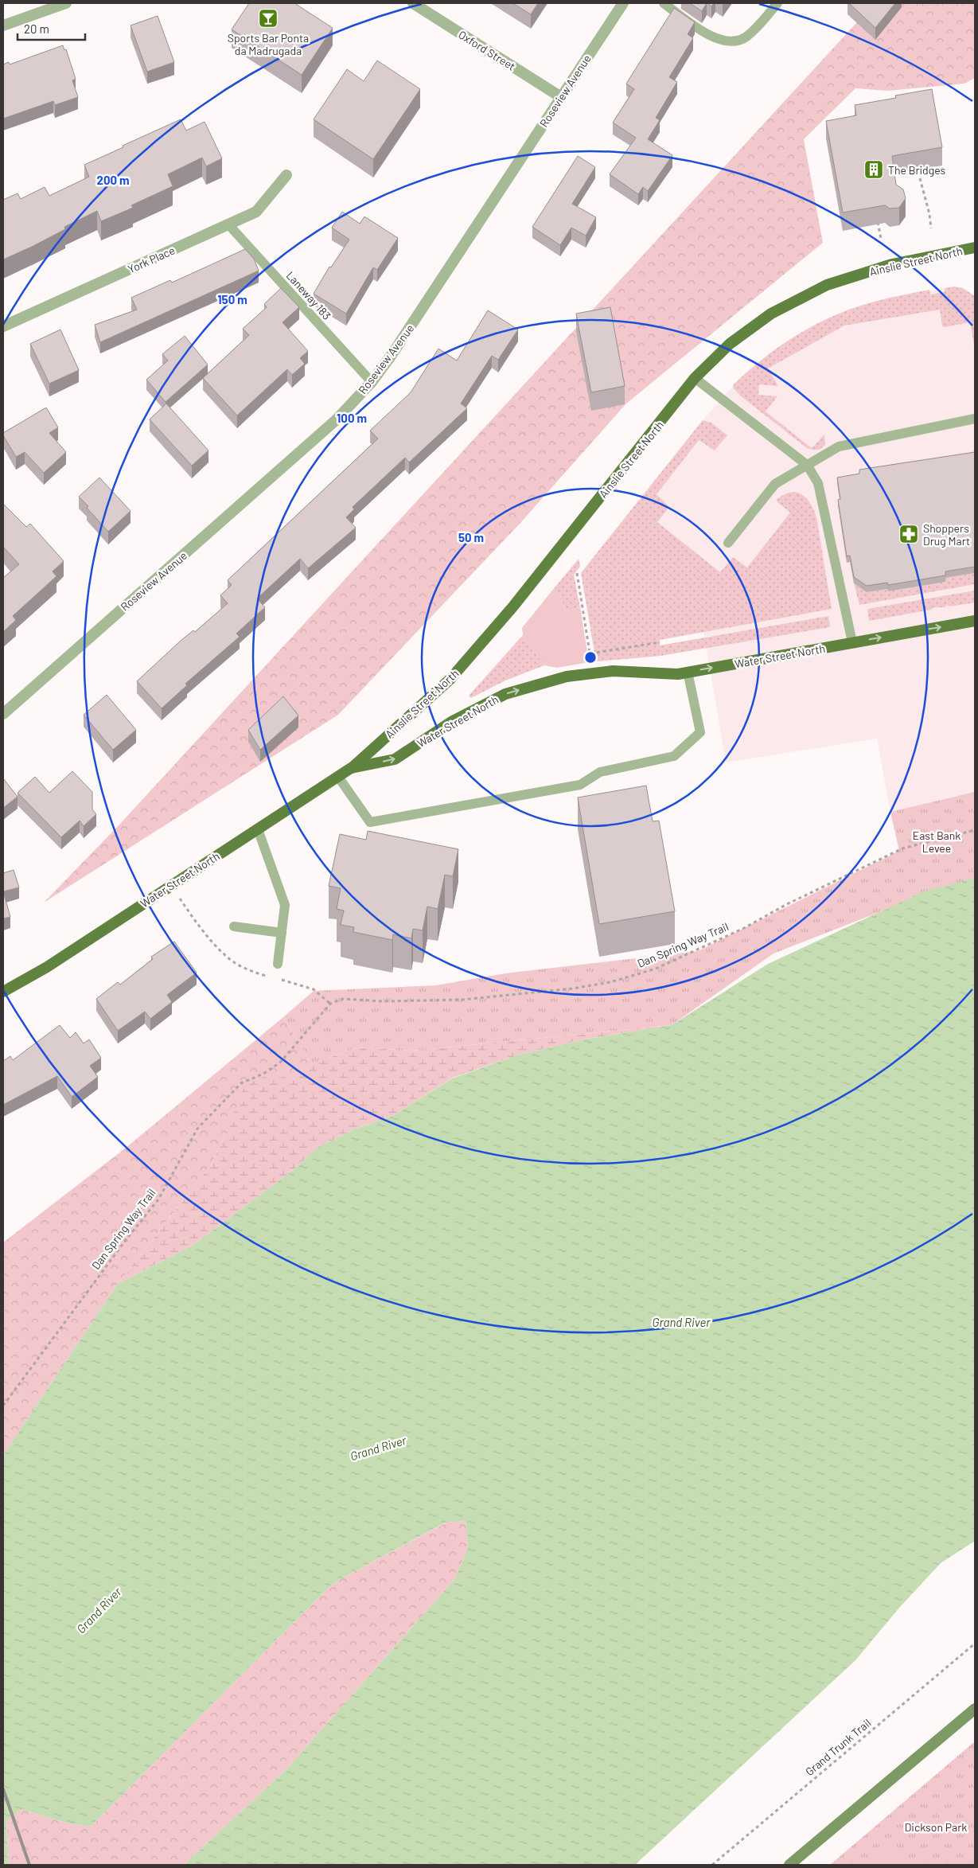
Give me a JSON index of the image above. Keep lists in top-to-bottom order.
{
  "streets": {
    "main road": ["Ainslie Street North", "Water Street North"],
    "street": ["Oxford Street", "Roseview Avenue", "York Place"],
    "lane": ["Laneway 183"],
    "path": ["Dan Spring Way Trail", "Grand Trunk Trail"]
  },
  "crossings": [
    ["Oxford Street", "Roseview Avenue"],
    ["Roseview Avenue", "Laneway 183"],
    ["York Place", "Laneway 183"],
    ["Ainslie Street North", "Water Street North"]
  ],
  "one_way": ["Water Street North"],
  "water": ["Grand River"],
  "parks": ["East Bank Levee", "Dickson Park"],
  "places": {
    "bar": ["Sports Bar Ponta da Madrugada"],
    "building": ["The Bridges"],
    "pharmacy": ["Shoppers Drug Mart"]
  },
  "scale_bar": "20 m",
  "rings": [
    "200 m",
    "150 m",
    "100 m",
    "50 m"
  ]
}
